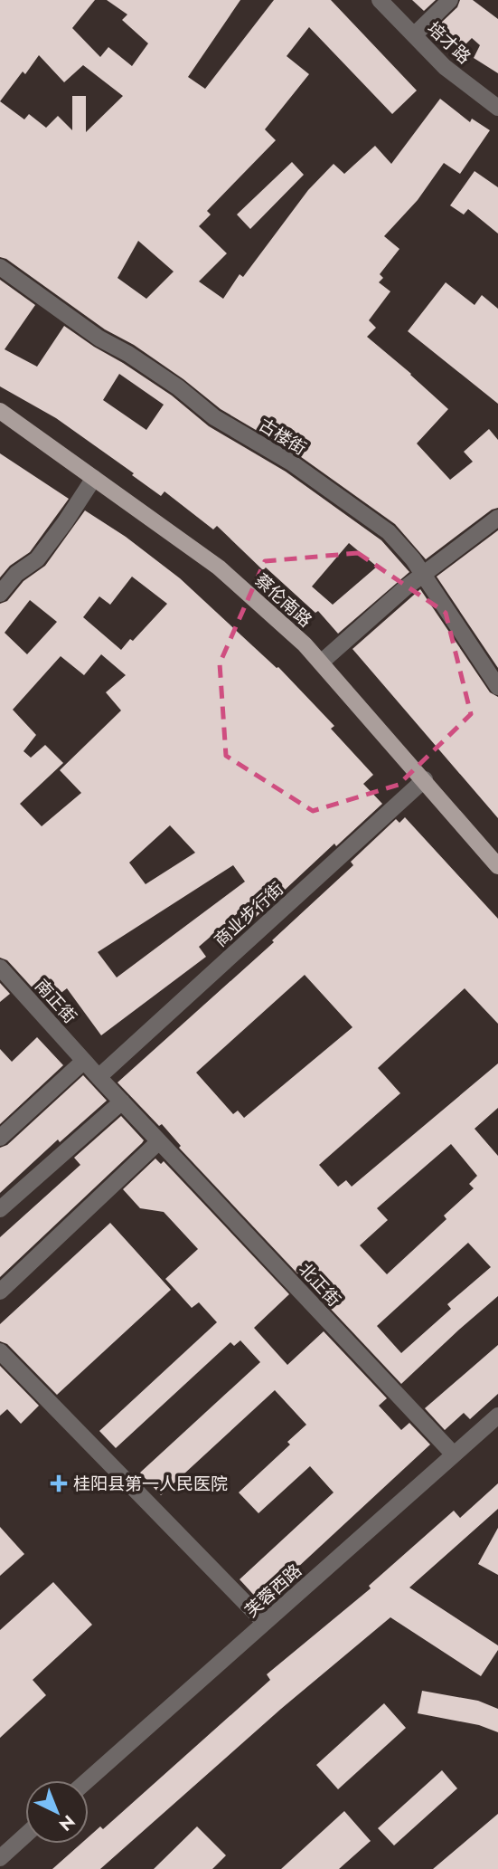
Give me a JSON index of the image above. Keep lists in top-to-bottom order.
{
  "streets": {
    "main road": ["蔡伦南路"],
    "street": [
      "培才路",
      "古楼街",
      "商业步行街",
      "南正街",
      "北正街",
      "芙蓉西路"
    ]
  },
  "crossings": [
    ["蔡伦南路", "商业步行街"],
    ["北正街", "芙蓉西路"]
  ],
  "places": {
    "health": ["桂阳县第一人民医院"]
  },
  "north": "bottom right"
}
